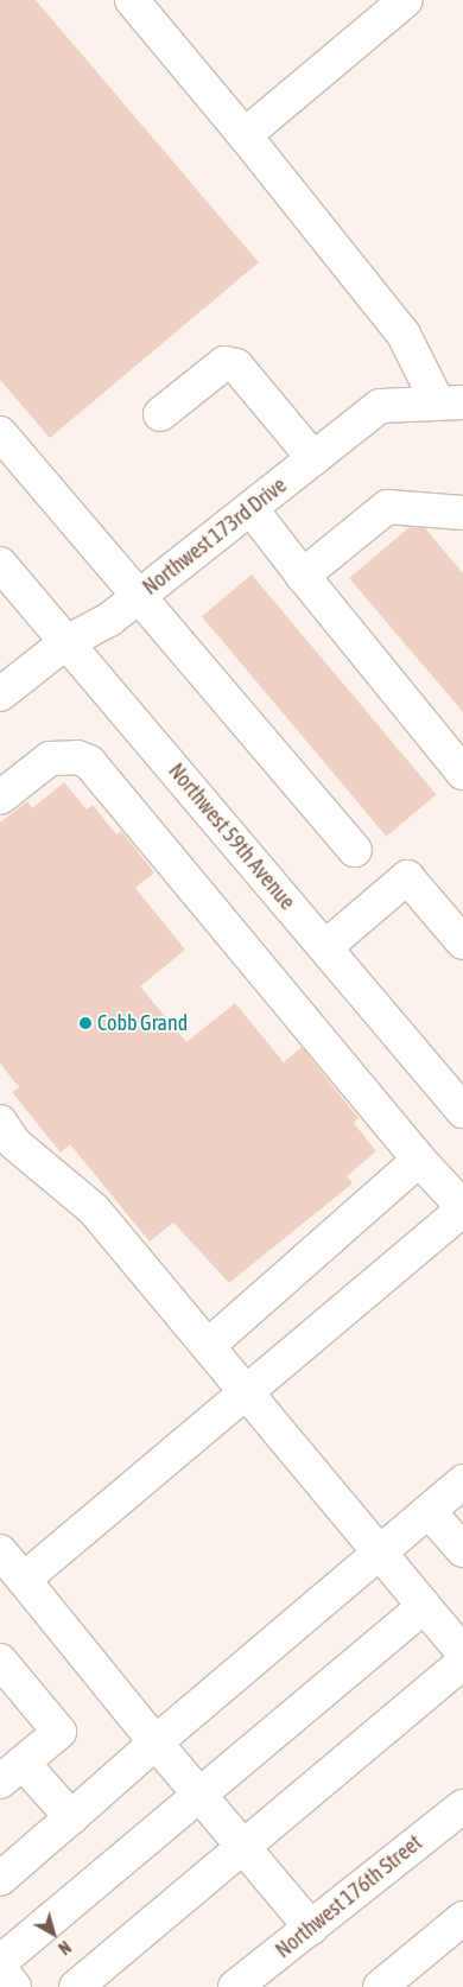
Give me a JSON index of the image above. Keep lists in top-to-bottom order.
{
  "streets": {
    "street": ["Northwest 173rd Drive", "Northwest 59th Avenue", "Northwest 176th Street"]
  },
  "crossings": [
    ["Northwest 173rd Drive", "Northwest 59th Avenue"]
  ],
  "places": ["Cobb Grand"],
  "north": "bottom right"
}
